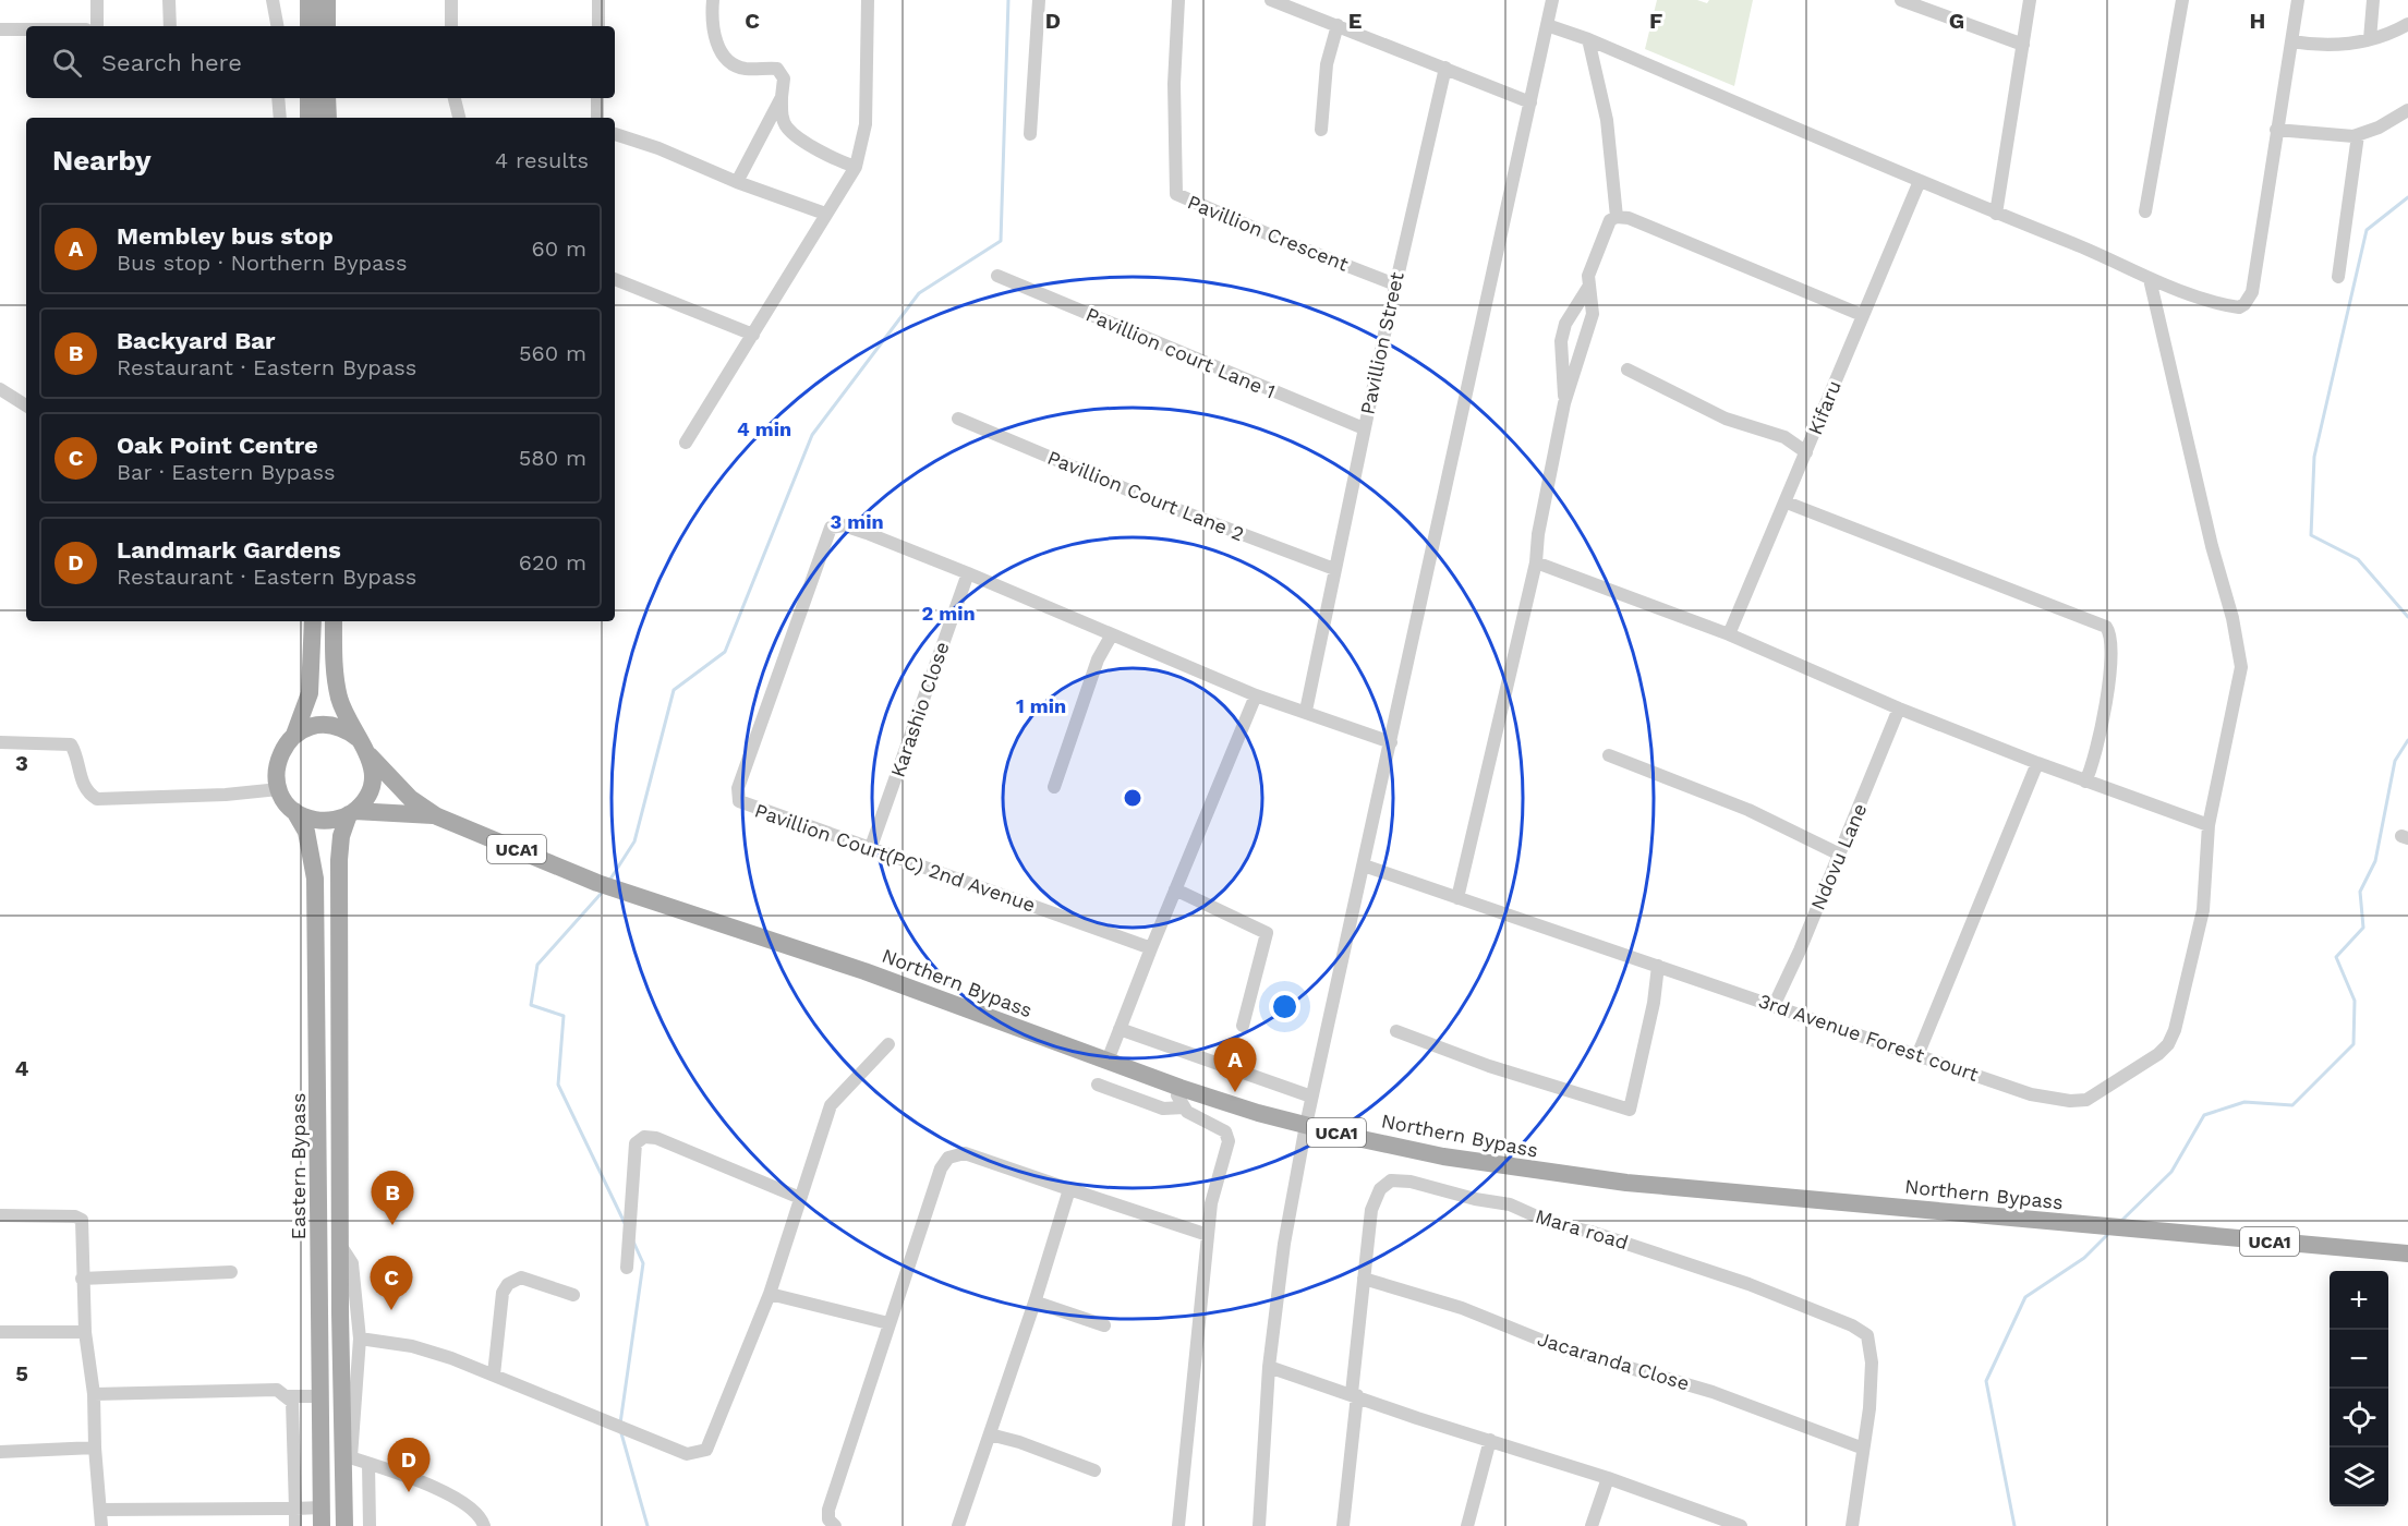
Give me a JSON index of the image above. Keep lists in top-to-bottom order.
{
  "streets": {
    "main road": ["UCA1", "Northern Bypass", "Eastern Bypass"],
    "street": [
      "Pavillion Crescent",
      "Pavillion Street",
      "Pavillion court Lane 1",
      "Kifaru",
      "Pavillion Court Lane 2",
      "Karashio Close",
      "Ndovu Lane",
      "Pavillion Court(PC) 2nd Avenue",
      "3rd Avenue Forest court",
      "Mara road",
      "Jacaranda Close"
    ]
  },
  "crossings": [
    ["Pavillion Crescent", "Pavillion Street"],
    ["Pavillion Street", "Pavillion court Lane 1"],
    ["Pavillion Street", "Pavillion Court Lane 2"],
    ["Pavillion Street", "Pavillion Court(PC) 2nd Avenue"],
    ["Karashio Close", "Pavillion Court(PC) 2nd Avenue"],
    ["UCA1", "Northern Bypass"],
    ["UCA1", "Eastern Bypass"],
    ["Ndovu Lane", "3rd Avenue Forest court"],
    ["Mara road", "Jacaranda Close"]
  ],
  "page": {
    "search": "Search here",
    "heading": ["Nearby", "4 results"],
    "list": [
      {
        "mark": "A",
        "name": "Membley bus stop",
        "note": "Bus stop · Northern Bypass",
        "value": "60 m"
      },
      {
        "mark": "B",
        "name": "Backyard Bar",
        "note": "Restaurant · Eastern Bypass",
        "value": "560 m"
      },
      {
        "mark": "C",
        "name": "Oak Point Centre",
        "note": "Bar · Eastern Bypass",
        "value": "580 m"
      },
      {
        "mark": "D",
        "name": "Landmark Gardens",
        "note": "Restaurant · Eastern Bypass",
        "value": "620 m"
      }
    ],
    "pins": [
      "A",
      "B",
      "C",
      "D"
    ],
    "map_buttons": ["+", "−"]
  },
  "grid": {
    "columns": [
      "C",
      "D",
      "E",
      "F",
      "G",
      "H"
    ],
    "rows": ["3", "4", "5"]
  },
  "rings": [
    "4 min",
    "3 min",
    "2 min",
    "1 min"
  ]
}
